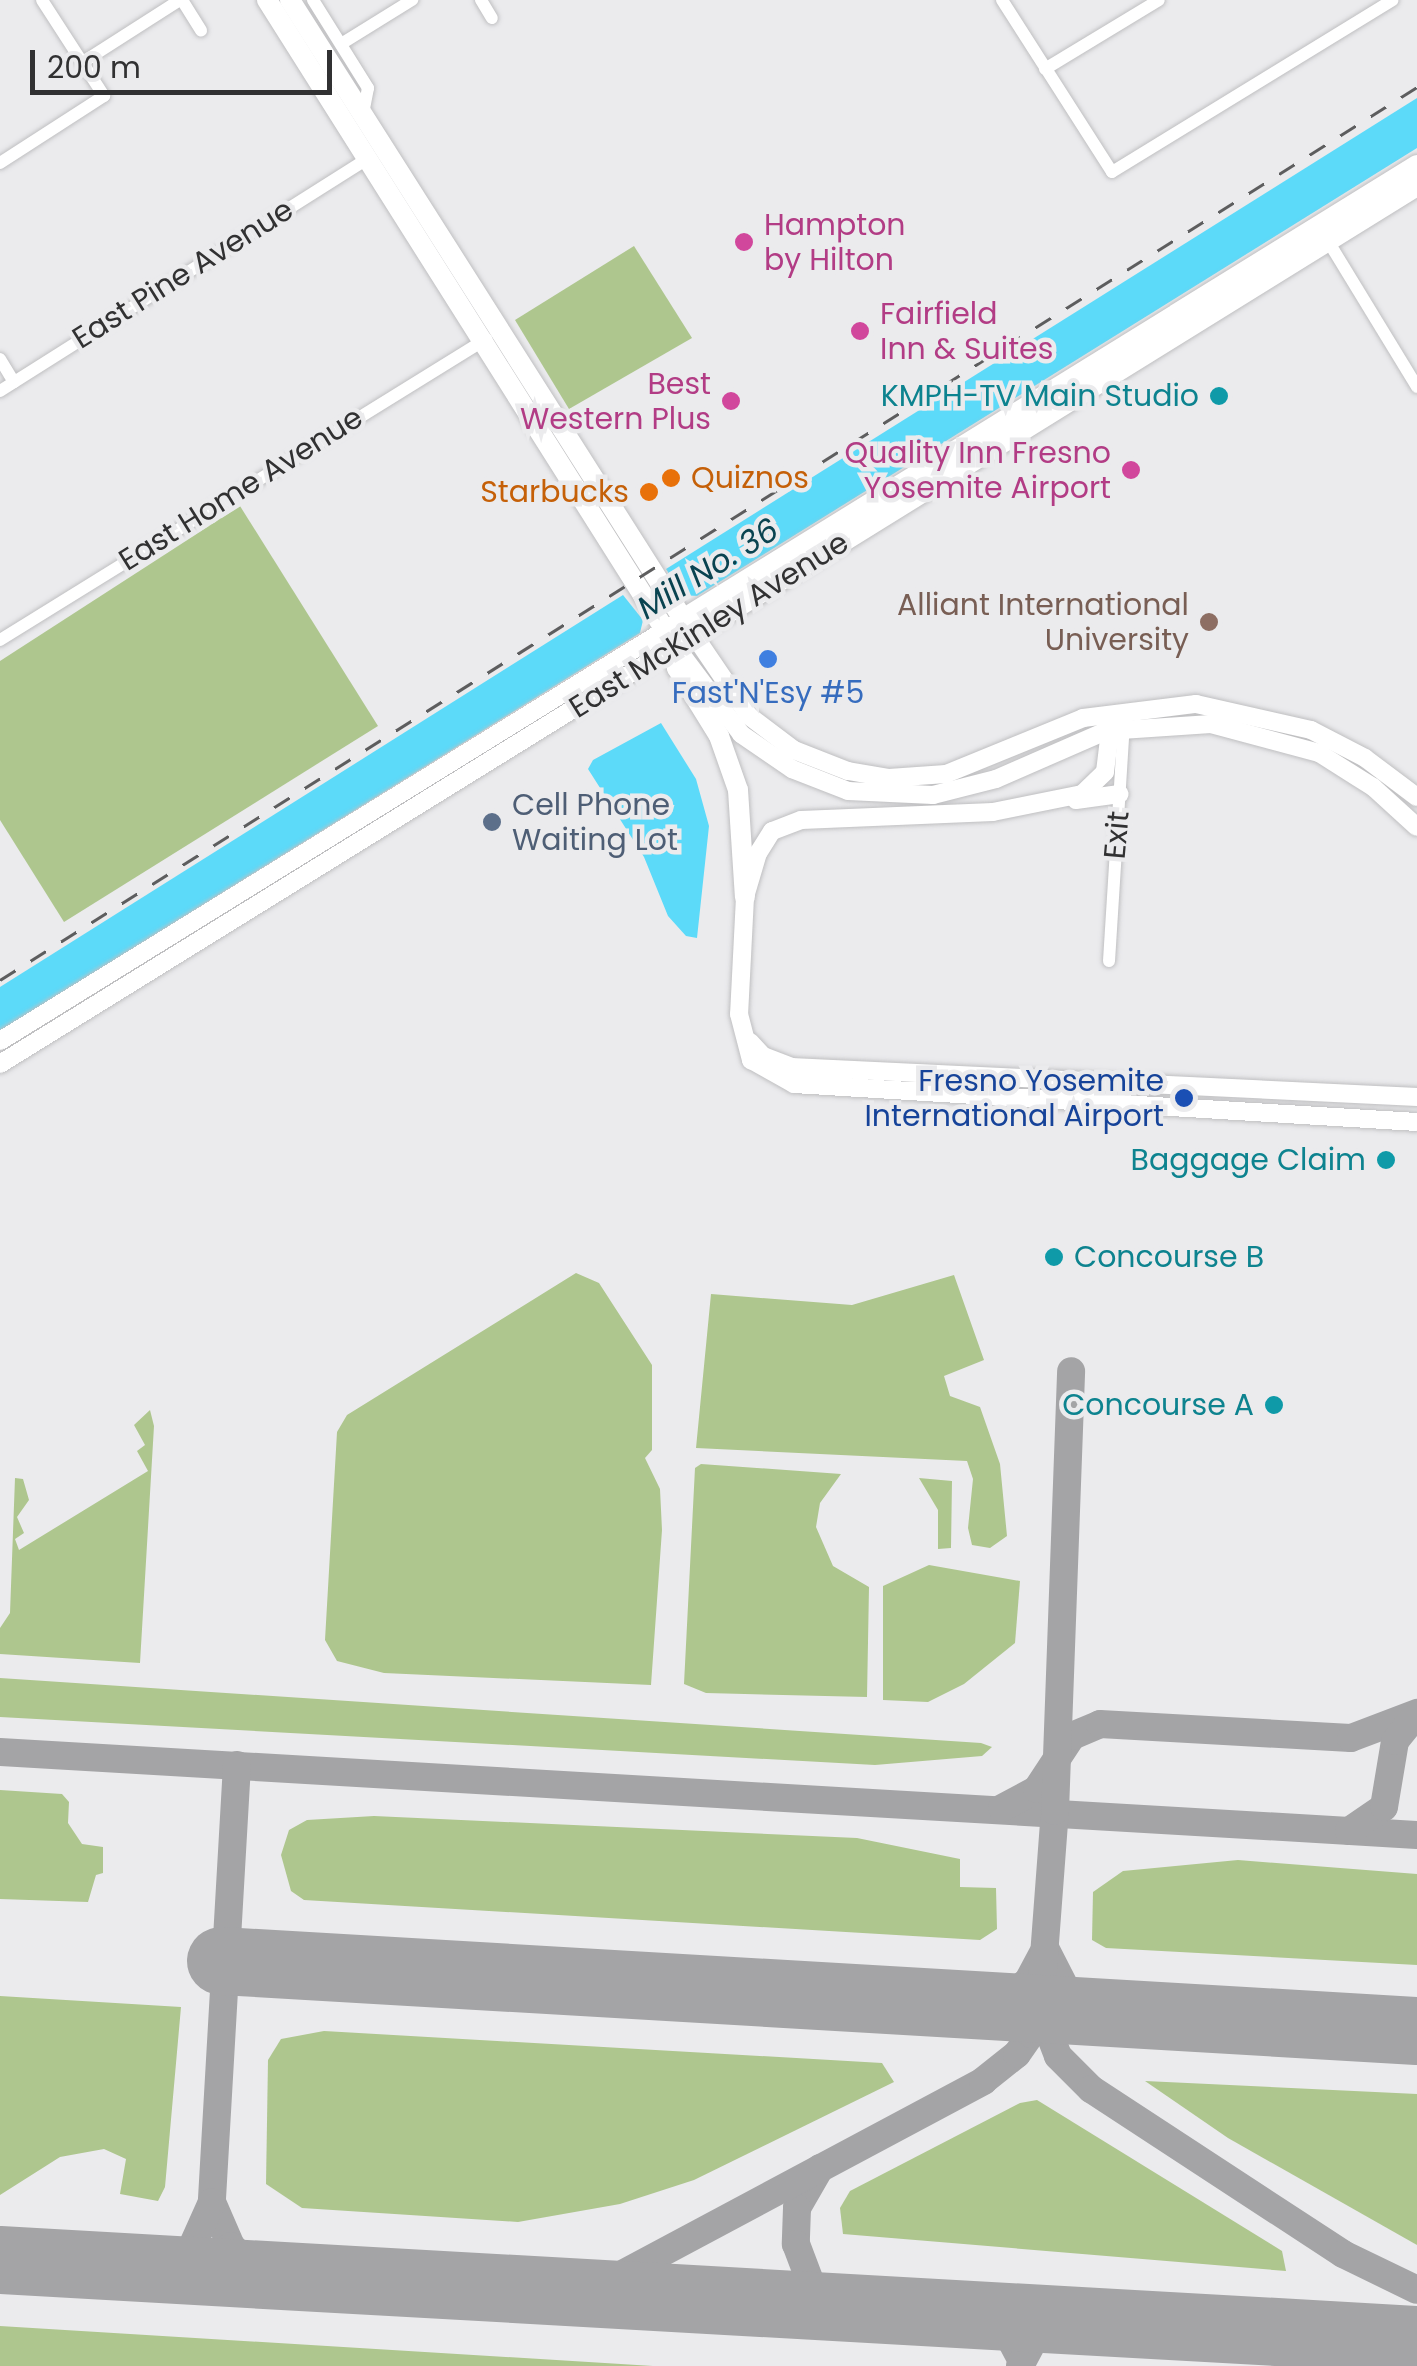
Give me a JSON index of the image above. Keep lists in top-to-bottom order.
{
  "streets": {
    "main road": ["East McKinley Avenue"],
    "street": ["East Pine Avenue", "East Home Avenue", "Exit"]
  },
  "water": ["Mill No. 36"],
  "places": [
    "Hampton by Hilton",
    "Fairfield Inn & Suites",
    "KMPH-TV Main Studio",
    "Best Western Plus",
    "Quality Inn Fresno Yosemite Airport",
    "Quiznos",
    "Starbucks",
    "Alliant International University",
    "Fast'N'Esy #5",
    "Cell Phone Waiting Lot",
    "Fresno Yosemite International Airport",
    "Baggage Claim",
    "Concourse B",
    "Concourse A"
  ],
  "scale_bar": "200 m"
}
